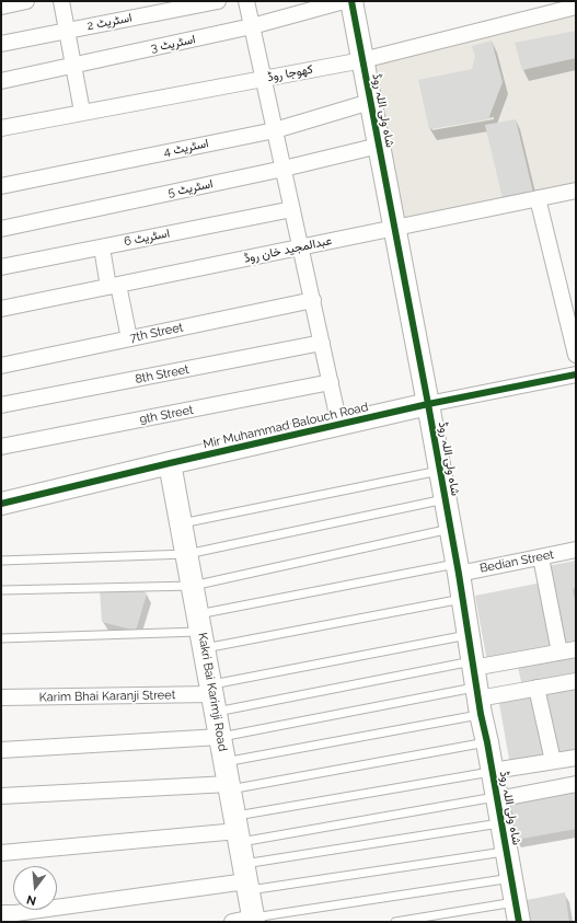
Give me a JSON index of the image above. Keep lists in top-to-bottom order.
{
  "streets": {
    "street": [
      "اسٹریٹ 2",
      "اسٹریٹ 3",
      "کھوجا روڈ",
      "شاہ ولی اللہ روڈ",
      "اسٹریٹ 4",
      "اسٹریٹ 5",
      "اسٹریٹ 6",
      "عبدالمجید خان روڈ",
      "7th Street",
      "8th Street",
      "9th Street",
      "Mir Muhammad Balouch Road",
      "Bedian Street",
      "Kakri Bai Karimji Road",
      "Karim Bhai Karanji Street"
    ]
  },
  "crossings": [
    ["کھوجا روڈ", "شاہ ولی اللہ روڈ"],
    ["شاہ ولی اللہ روڈ", "اسٹریٹ 4"],
    ["شاہ ولی اللہ روڈ", "اسٹریٹ 5"],
    ["شاہ ولی اللہ روڈ", "عبدالمجید خان روڈ"],
    ["شاہ ولی اللہ روڈ", "Mir Muhammad Balouch Road"],
    ["شاہ ولی اللہ روڈ", "Bedian Street"],
    ["Mir Muhammad Balouch Road", "Kakri Bai Karimji Road"],
    ["Kakri Bai Karimji Road", "Karim Bhai Karanji Street"]
  ],
  "north": "bottom"
}
